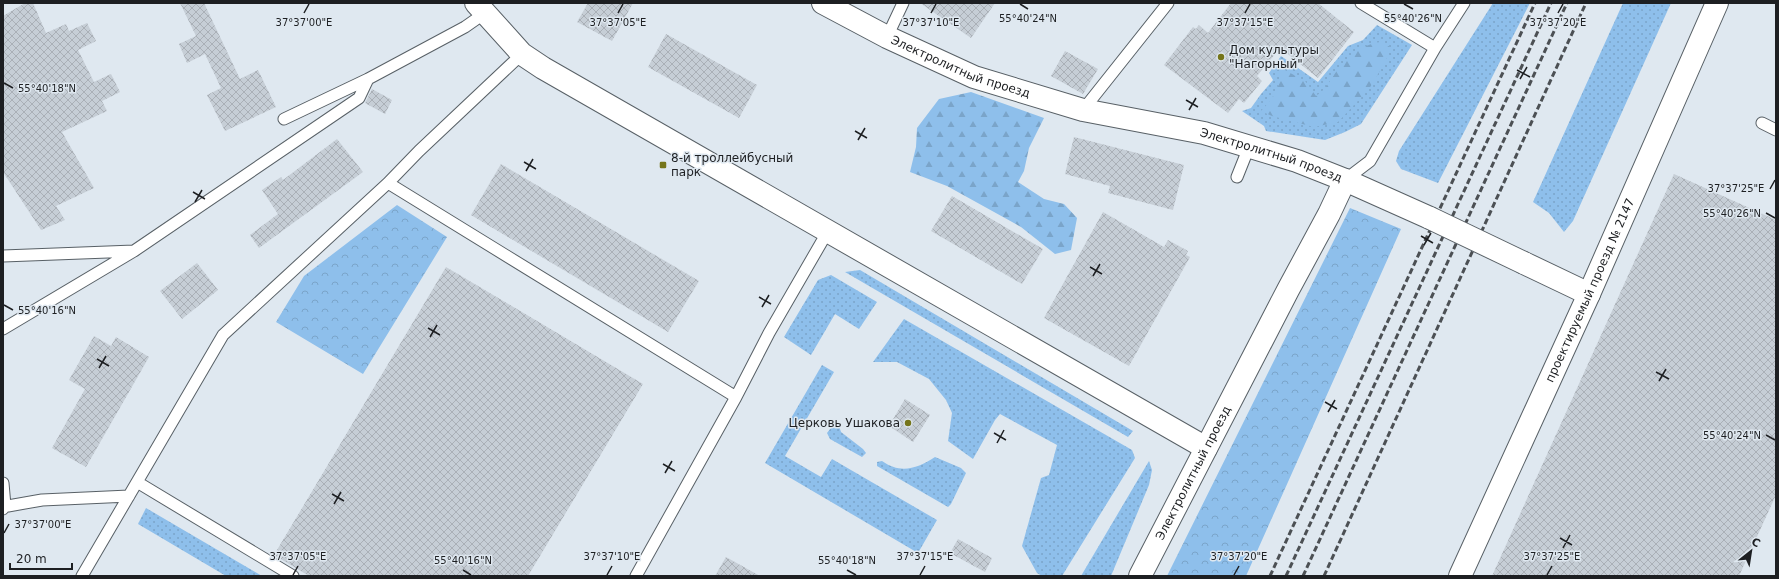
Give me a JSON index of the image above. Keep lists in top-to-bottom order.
{
  "streets": {
    "street": ["Электролитный проезд", "проектируемый проезд № 2147"]
  },
  "places": {
    "other": ["Дом культуры \"Нагорный\"", "Церковь Ушакова"],
    "transit": ["8-й троллейбусный парк"]
  },
  "scale_bar": "20 m",
  "north": "top right",
  "coordinates": [
    "55°40'24\"N",
    "55°40'26\"N",
    "37°37'00\"E",
    "37°37'05\"E",
    "37°37'10\"E",
    "37°37'15\"E",
    "37°37'20\"E",
    "55°40'18\"N",
    "37°37'25\"E",
    "55°40'16\"N"
  ]
}
